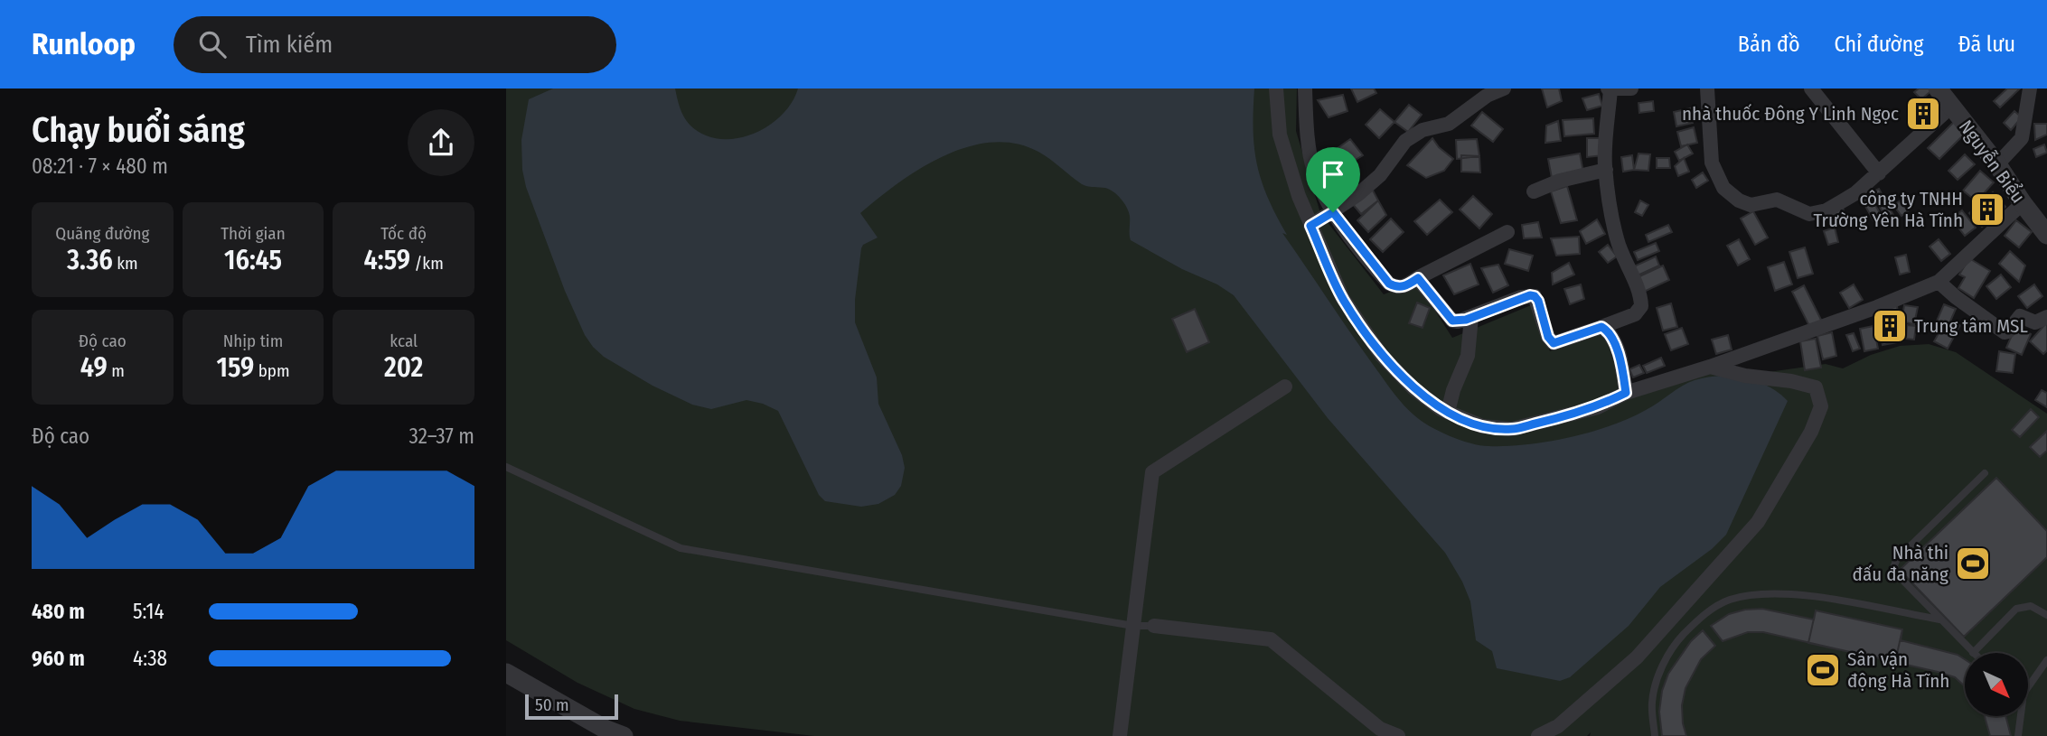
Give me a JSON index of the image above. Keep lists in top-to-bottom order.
{
  "streets": {
    "street": ["Nguyễn Biểu"]
  },
  "places": {
    "building": ["nhà thuốc Đông Y Linh Ngọc", "công ty TNHH Trường Yên Hà Tĩnh", "Trung tâm MSL"],
    "sports": ["Nhà thi đấu đa năng", "Sân vận động Hà Tĩnh"]
  },
  "scale_bar": "50 m",
  "north": "bottom right",
  "page": {
    "header": "Runloop",
    "search": "Tìm kiếm",
    "nav": ["Bản đồ", "Chỉ đường", "Đã lưu"],
    "heading": ["Chạy buổi sáng", "08:21 · 7 × 480 m"],
    "stats": [
      ["Quãng đường", "3.36 km"],
      ["Thời gian", "16:45"],
      ["Tốc độ", "4:59 /km"],
      ["Độ cao", "49 m"],
      ["Nhịp tim", "159 bpm"],
      ["kcal", "202"]
    ],
    "chart": ["Độ cao", "32–37 m"],
    "list": [
      {
        "name": "480 m",
        "note": "5:14"
      },
      {
        "name": "960 m",
        "note": "4:38"
      }
    ],
    "scale": "50 m"
  }
}
